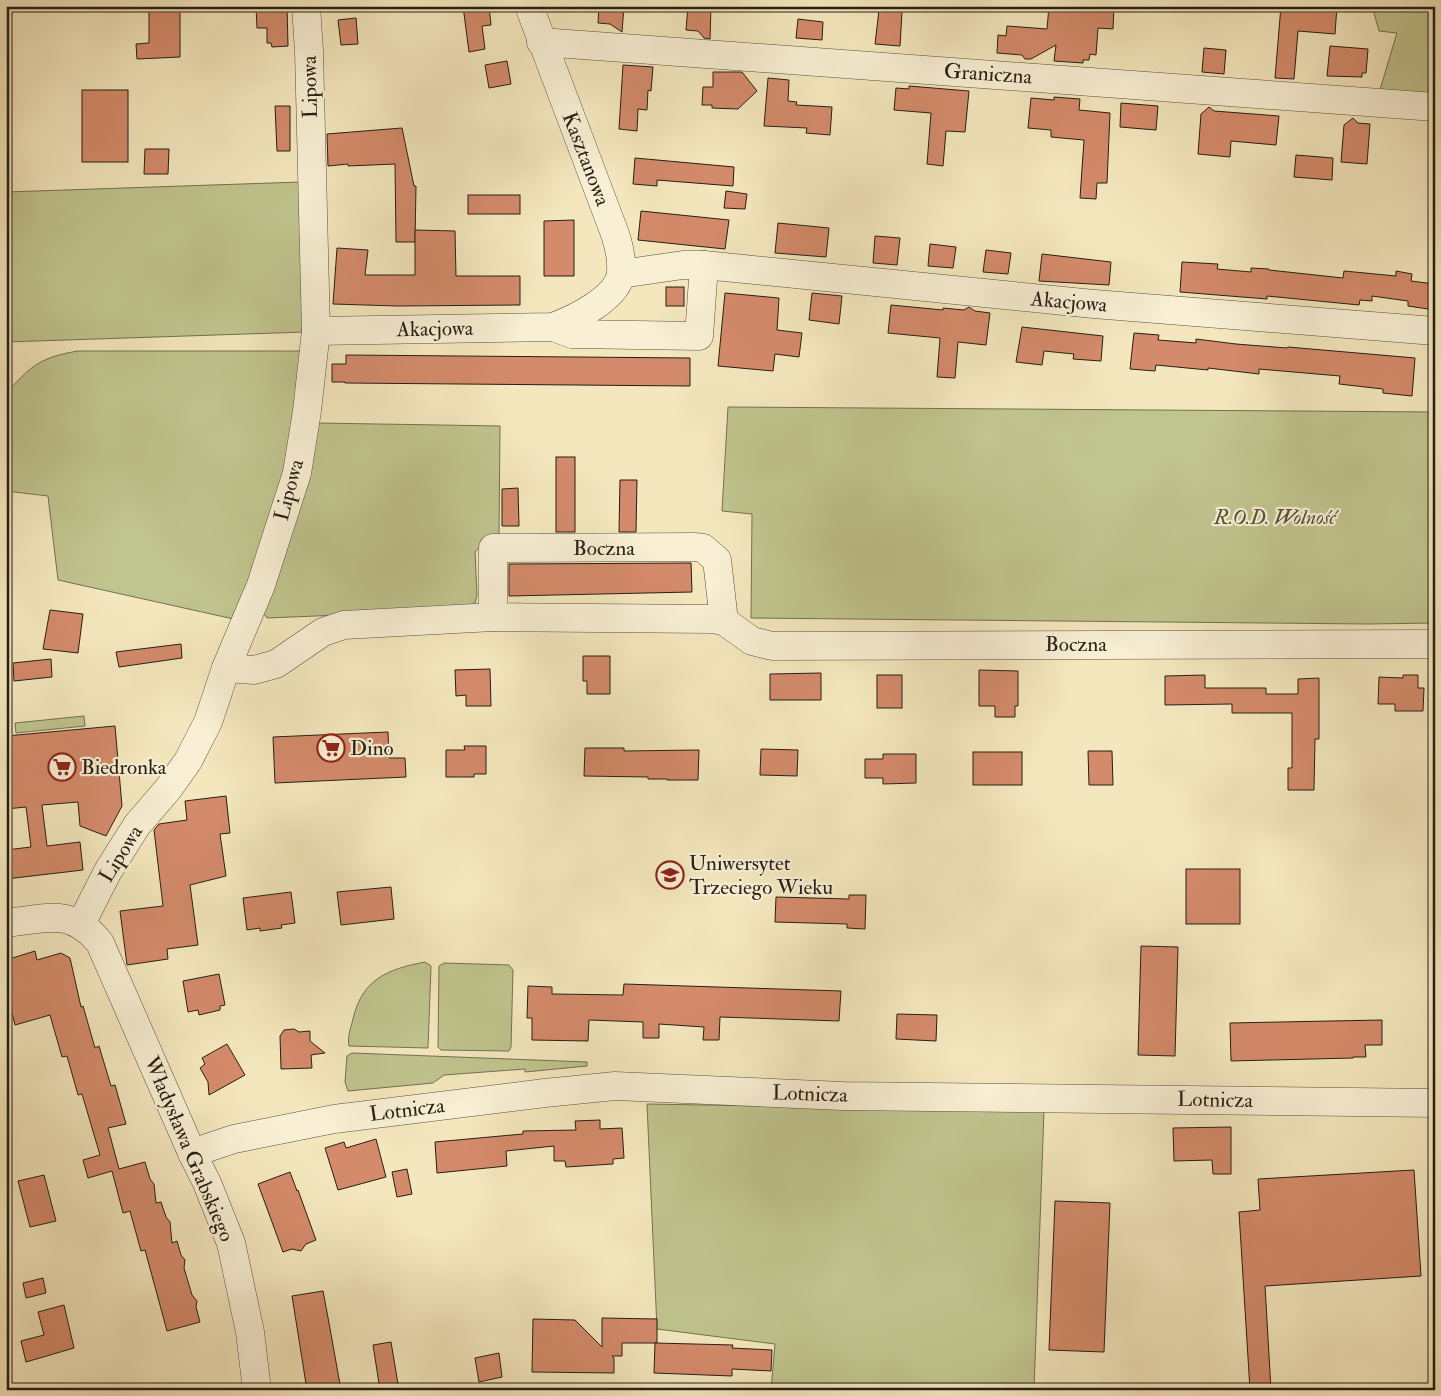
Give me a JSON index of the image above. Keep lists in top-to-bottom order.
{
  "streets": {
    "street": [
      "Graniczna",
      "Lipowa",
      "Kasztanowa",
      "Akacjowa",
      "Boczna",
      "Lotnicza",
      "Władysława Grabskiego"
    ]
  },
  "crossings": [
    ["Graniczna", "Kasztanowa"],
    ["Lipowa", "Akacjowa"],
    ["Lipowa", "Boczna"],
    ["Lipowa", "Władysława Grabskiego"],
    ["Kasztanowa", "Akacjowa"],
    ["Lotnicza", "Władysława Grabskiego"]
  ],
  "parks": ["R.O.D. Wolność"],
  "places": {
    "supermarket": ["Dino", "Biedronka"],
    "school or university": ["Uniwersytet Trzeciego Wieku"]
  }
}
